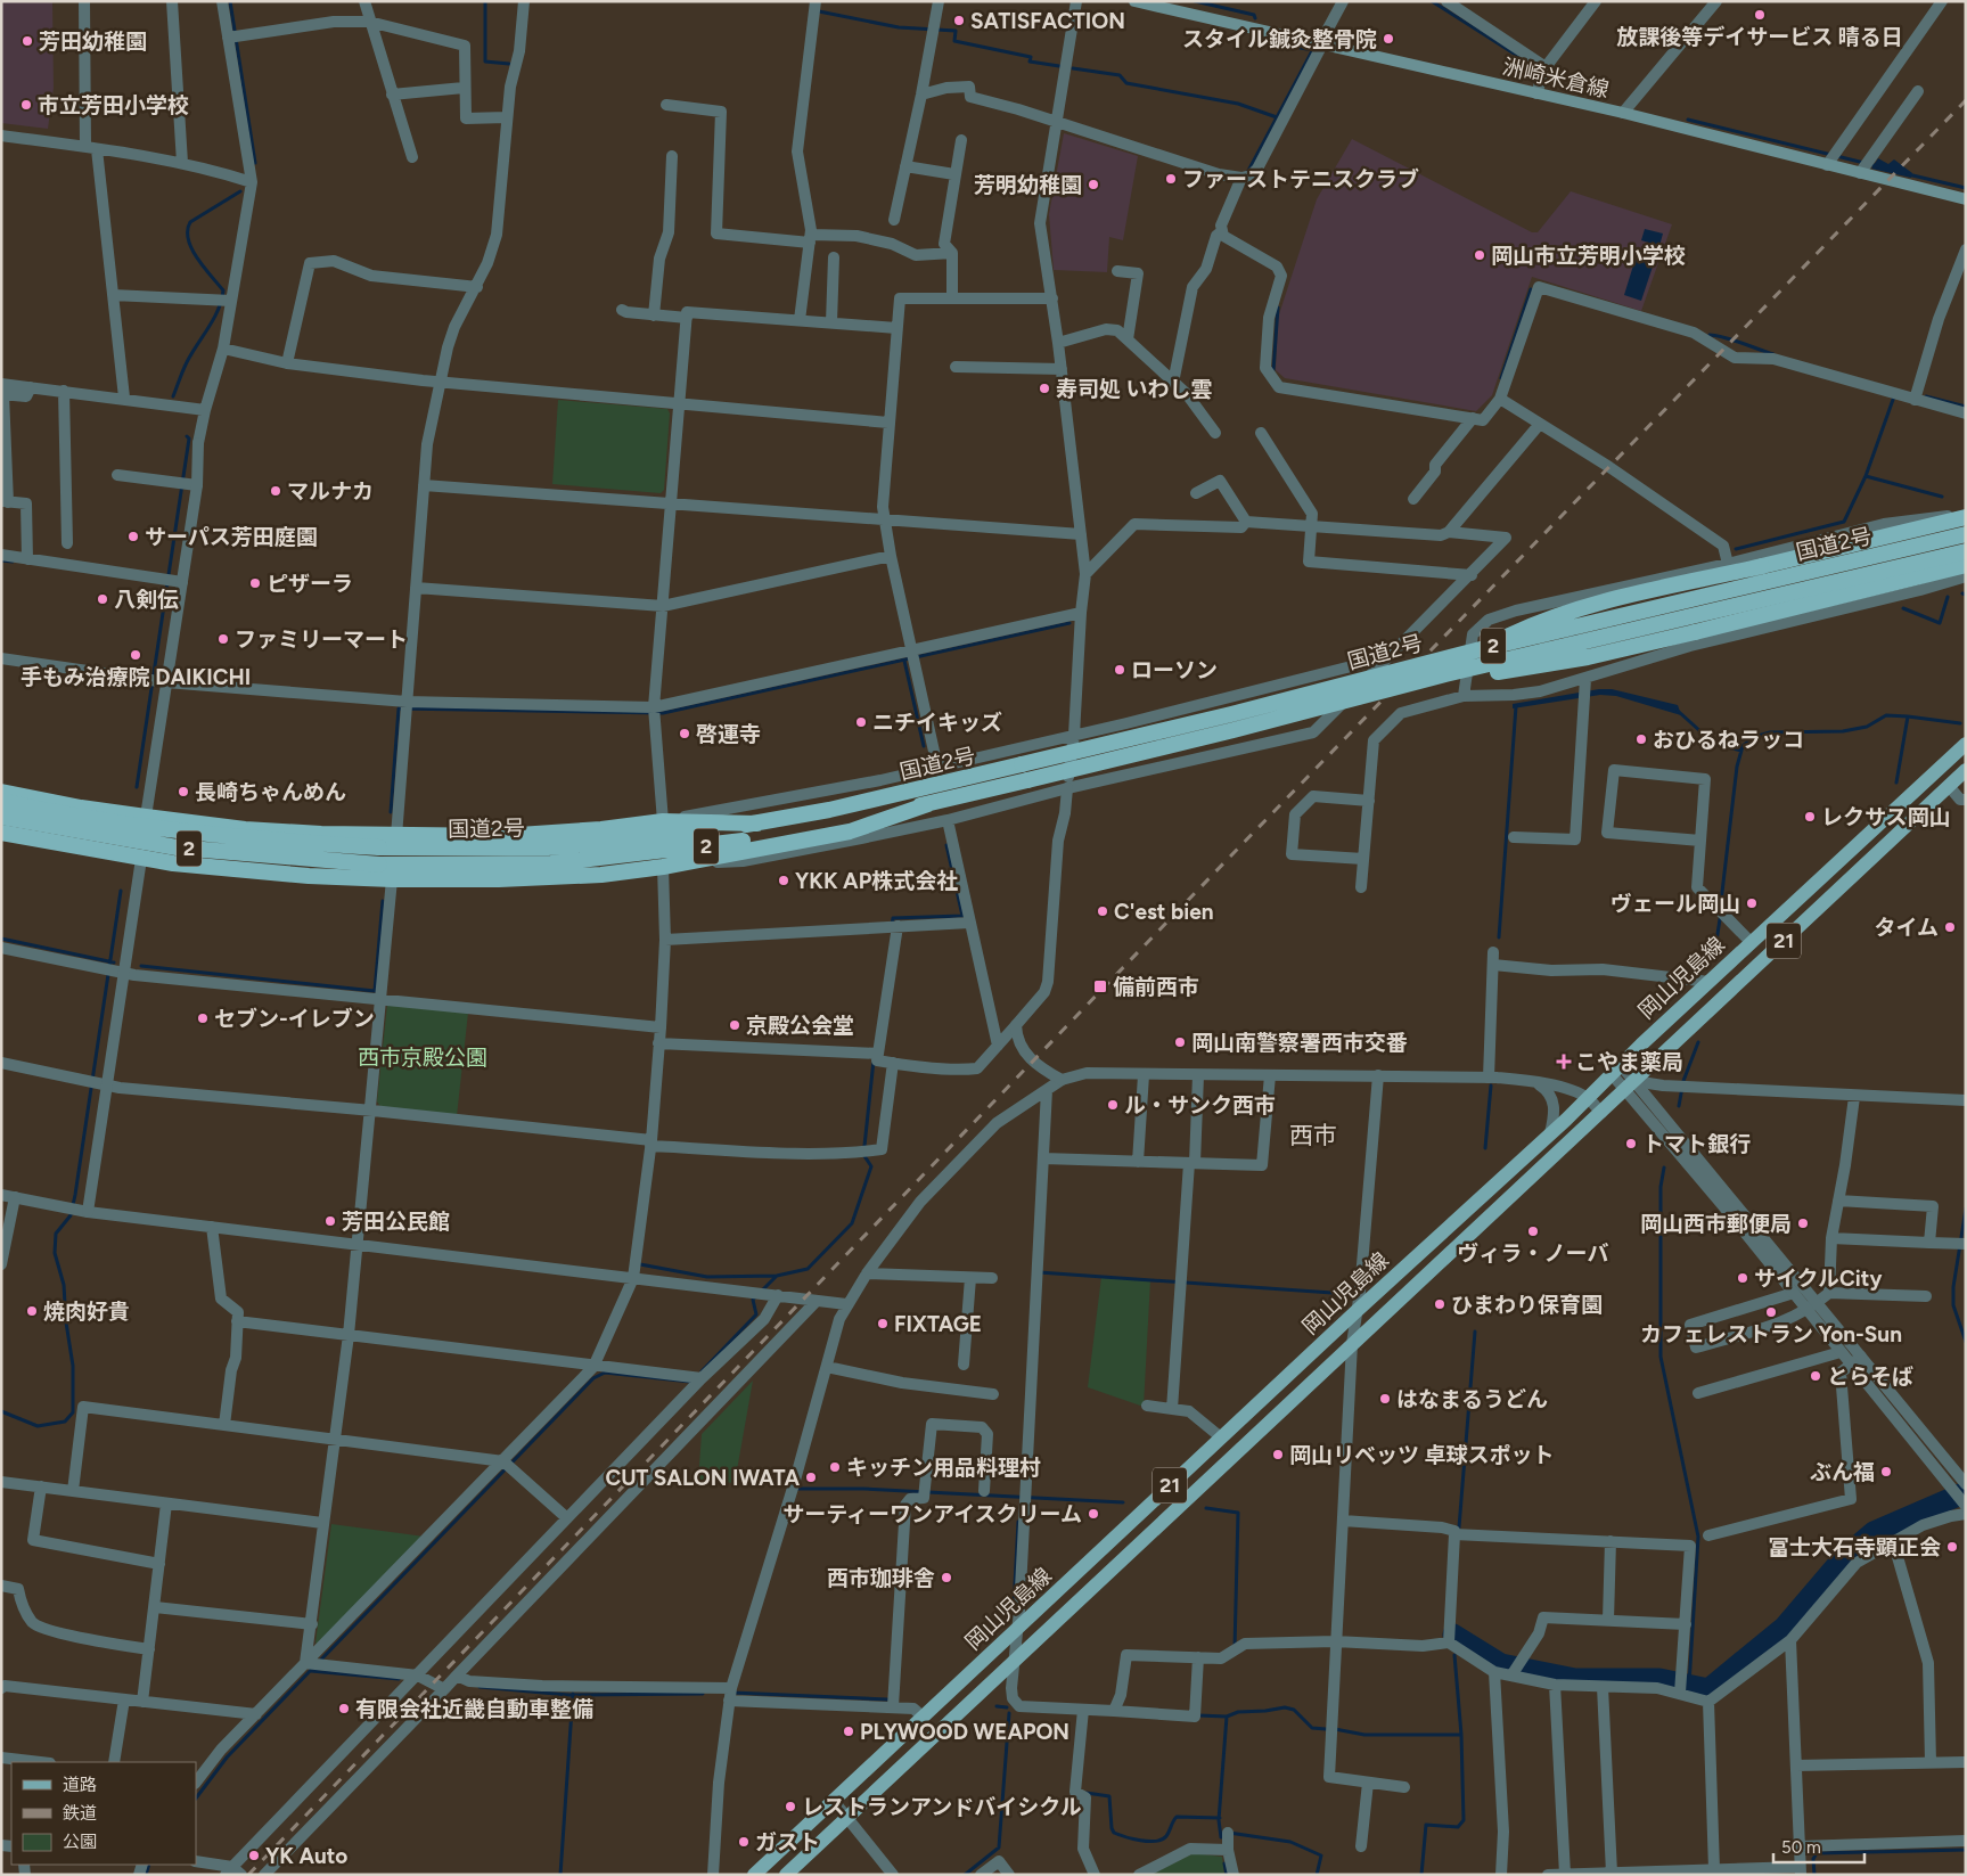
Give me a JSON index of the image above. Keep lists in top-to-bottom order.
{
  "streets": {
    "highway": ["国道2号", "2"],
    "main road": ["洲崎米倉線", "21", "岡山児島線"]
  },
  "districts": ["西市"],
  "parks": ["西市京殿公園"],
  "places": {
    "other": [
      "放課後等デイサービス 晴る日",
      "SATISFACTION",
      "スタイル鍼灸整骨院",
      "芳田幼稚園",
      "市立芳田小学校",
      "ファーストテニスクラブ",
      "芳明幼稚園",
      "岡山市立芳明小学校",
      "寿司処 いわし雲",
      "マルナカ",
      "サーパス芳田庭園",
      "ピザーラ",
      "八剣伝",
      "ファミリーマート",
      "手もみ治療院 DAIKICHI",
      "ローソン",
      "ニチイキッズ",
      "啓運寺",
      "おひるねラッコ",
      "長崎ちゃんめん",
      "レクサス岡山",
      "YKK AP株式会社",
      "ヴェール岡山",
      "C'est bien",
      "タイム",
      "セブン-イレブン",
      "京殿公会堂",
      "岡山南警察署西市交番",
      "ル・サンク西市",
      "トマト銀行",
      "芳田公民館",
      "岡山西市郵便局",
      "ヴィラ・ノーバ",
      "サイクルCity",
      "ひまわり保育園",
      "焼肉好貴",
      "カフェレストラン Yon-Sun",
      "FIXTAGE",
      "とらそば",
      "はなまるうどん",
      "岡山リベッツ 卓球スポット",
      "キッチン用品料理村",
      "ぶん福",
      "CUT SALON IWATA",
      "サーティーワンアイスクリーム",
      "冨士大石寺顕正会",
      "西市珈琲舎",
      "有限会社近畿自動車整備",
      "PLYWOOD WEAPON",
      "レストランアンドバイシクル",
      "ガスト",
      "YK Auto"
    ],
    "transit": ["備前西市"],
    "health": ["こやま薬局"]
  },
  "legend": ["道路", "鉄道", "公園"],
  "scale_bar": "50 m"
}
